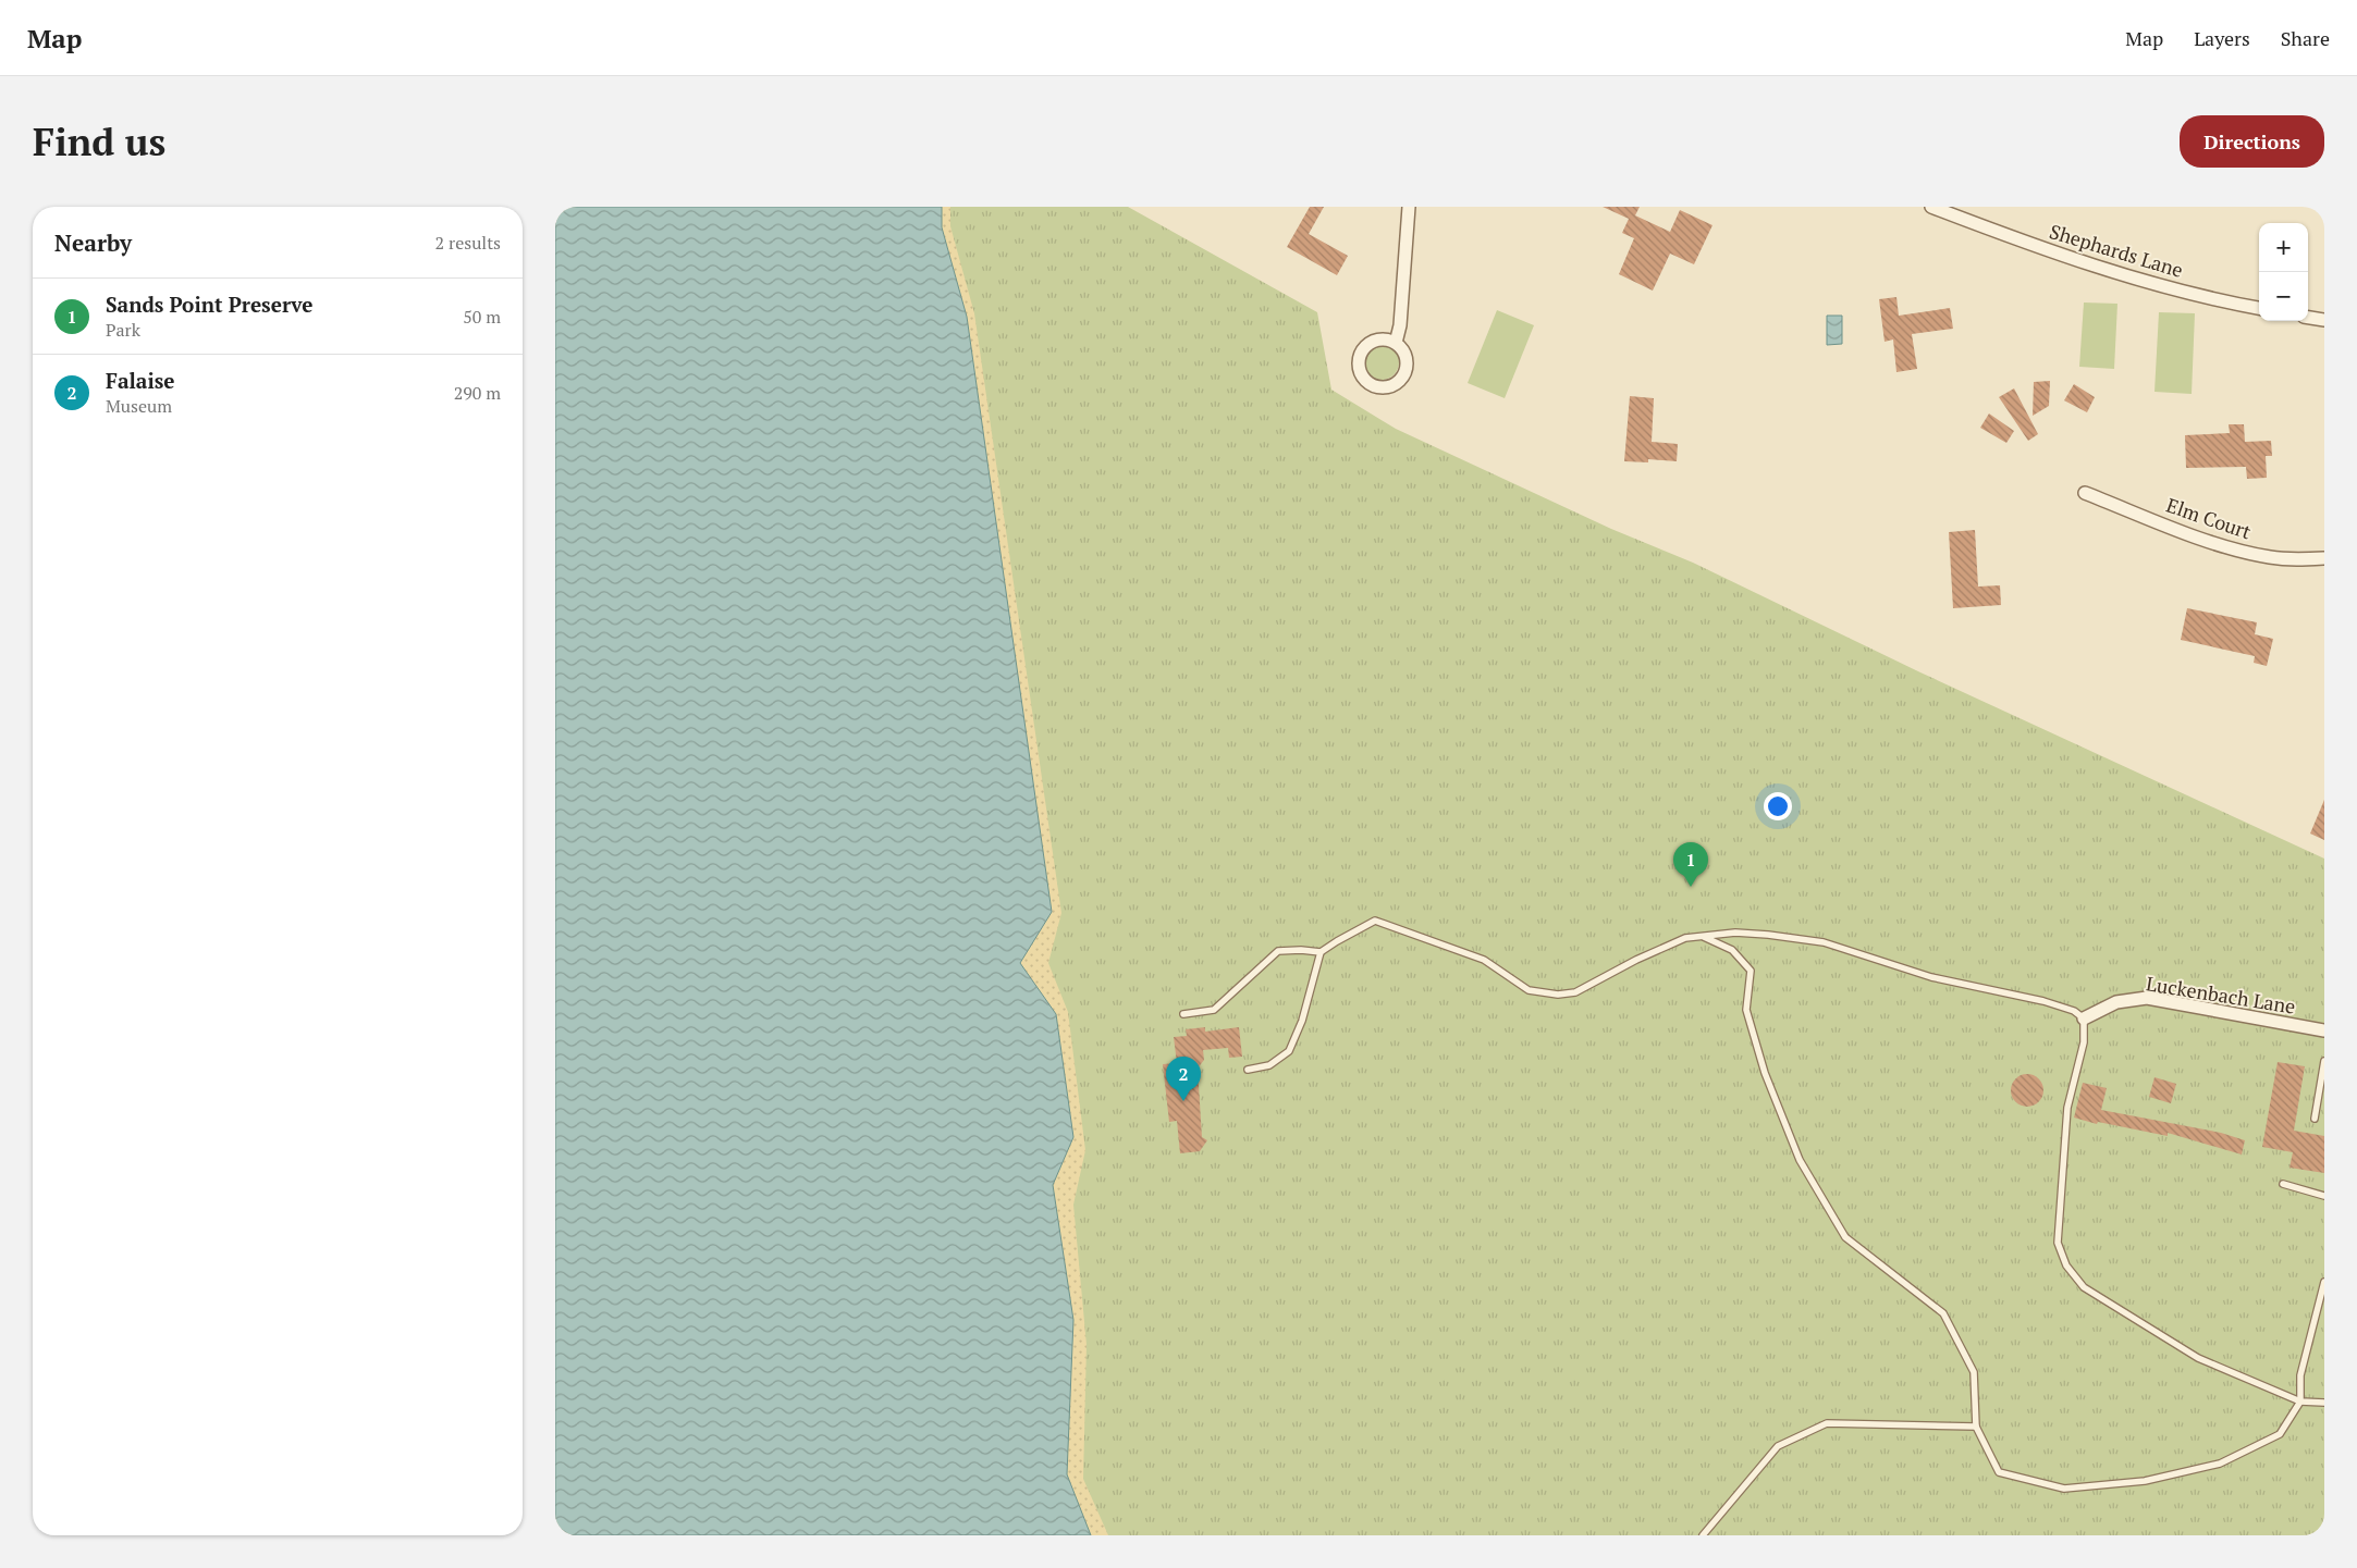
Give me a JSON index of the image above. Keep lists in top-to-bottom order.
{
  "streets": {
    "street": ["Shephards Lane", "Elm Court", "Luckenbach Lane"]
  },
  "page": {
    "header": "Map",
    "nav": ["Map", "Layers", "Share"],
    "buttons": "Directions",
    "title": "Find us",
    "heading": ["Nearby", "2 results"],
    "map_buttons": ["+", "−"],
    "list": [
      {
        "mark": "1",
        "name": "Sands Point Preserve",
        "note": "Park",
        "value": "50 m"
      },
      {
        "mark": "2",
        "name": "Falaise",
        "note": "Museum",
        "value": "290 m"
      }
    ],
    "pins": ["1", "2"]
  }
}
